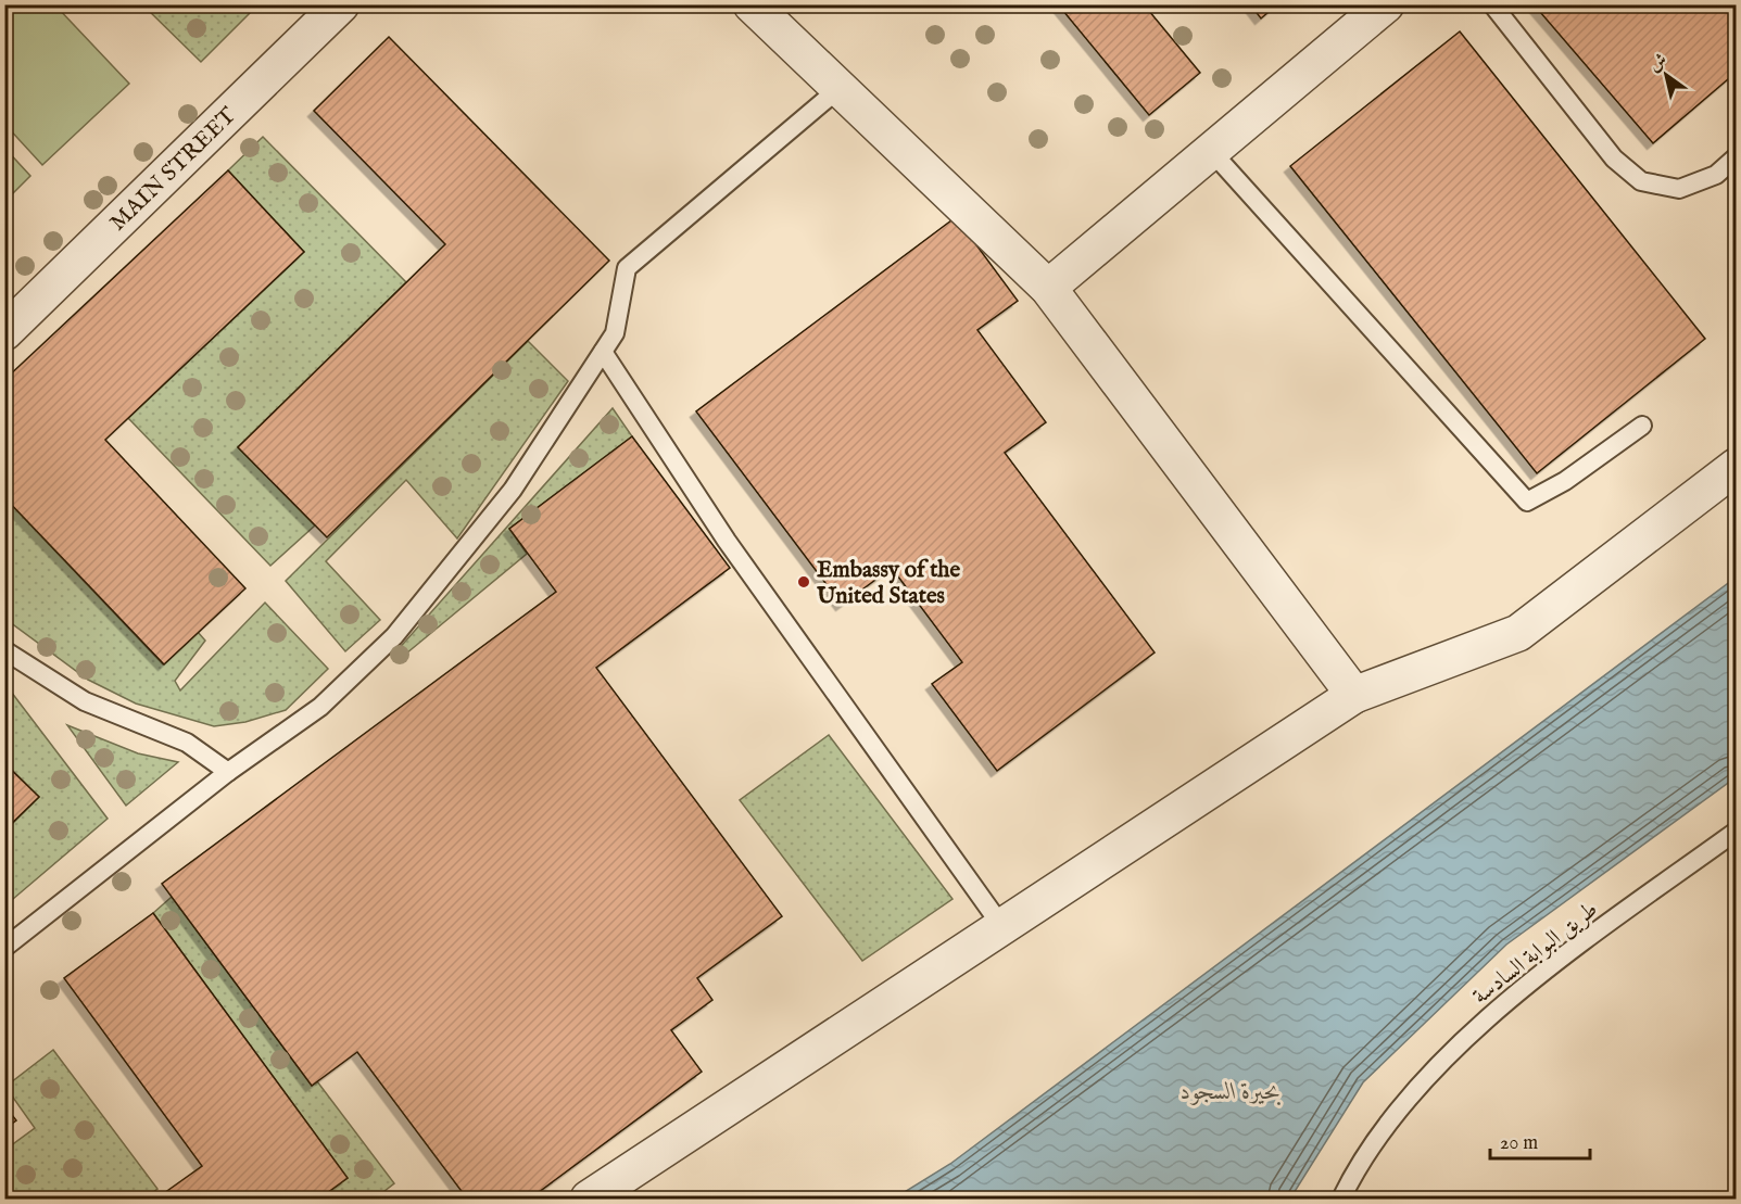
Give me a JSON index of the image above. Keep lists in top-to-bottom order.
{
  "streets": {
    "street": ["MAIN STREET"],
    "lane": ["طريق البوابة السادسة"]
  },
  "water": ["بحيرة السجود"],
  "places": ["Embassy of the United States"],
  "scale_bar": "20 m",
  "north": "top left"
}
